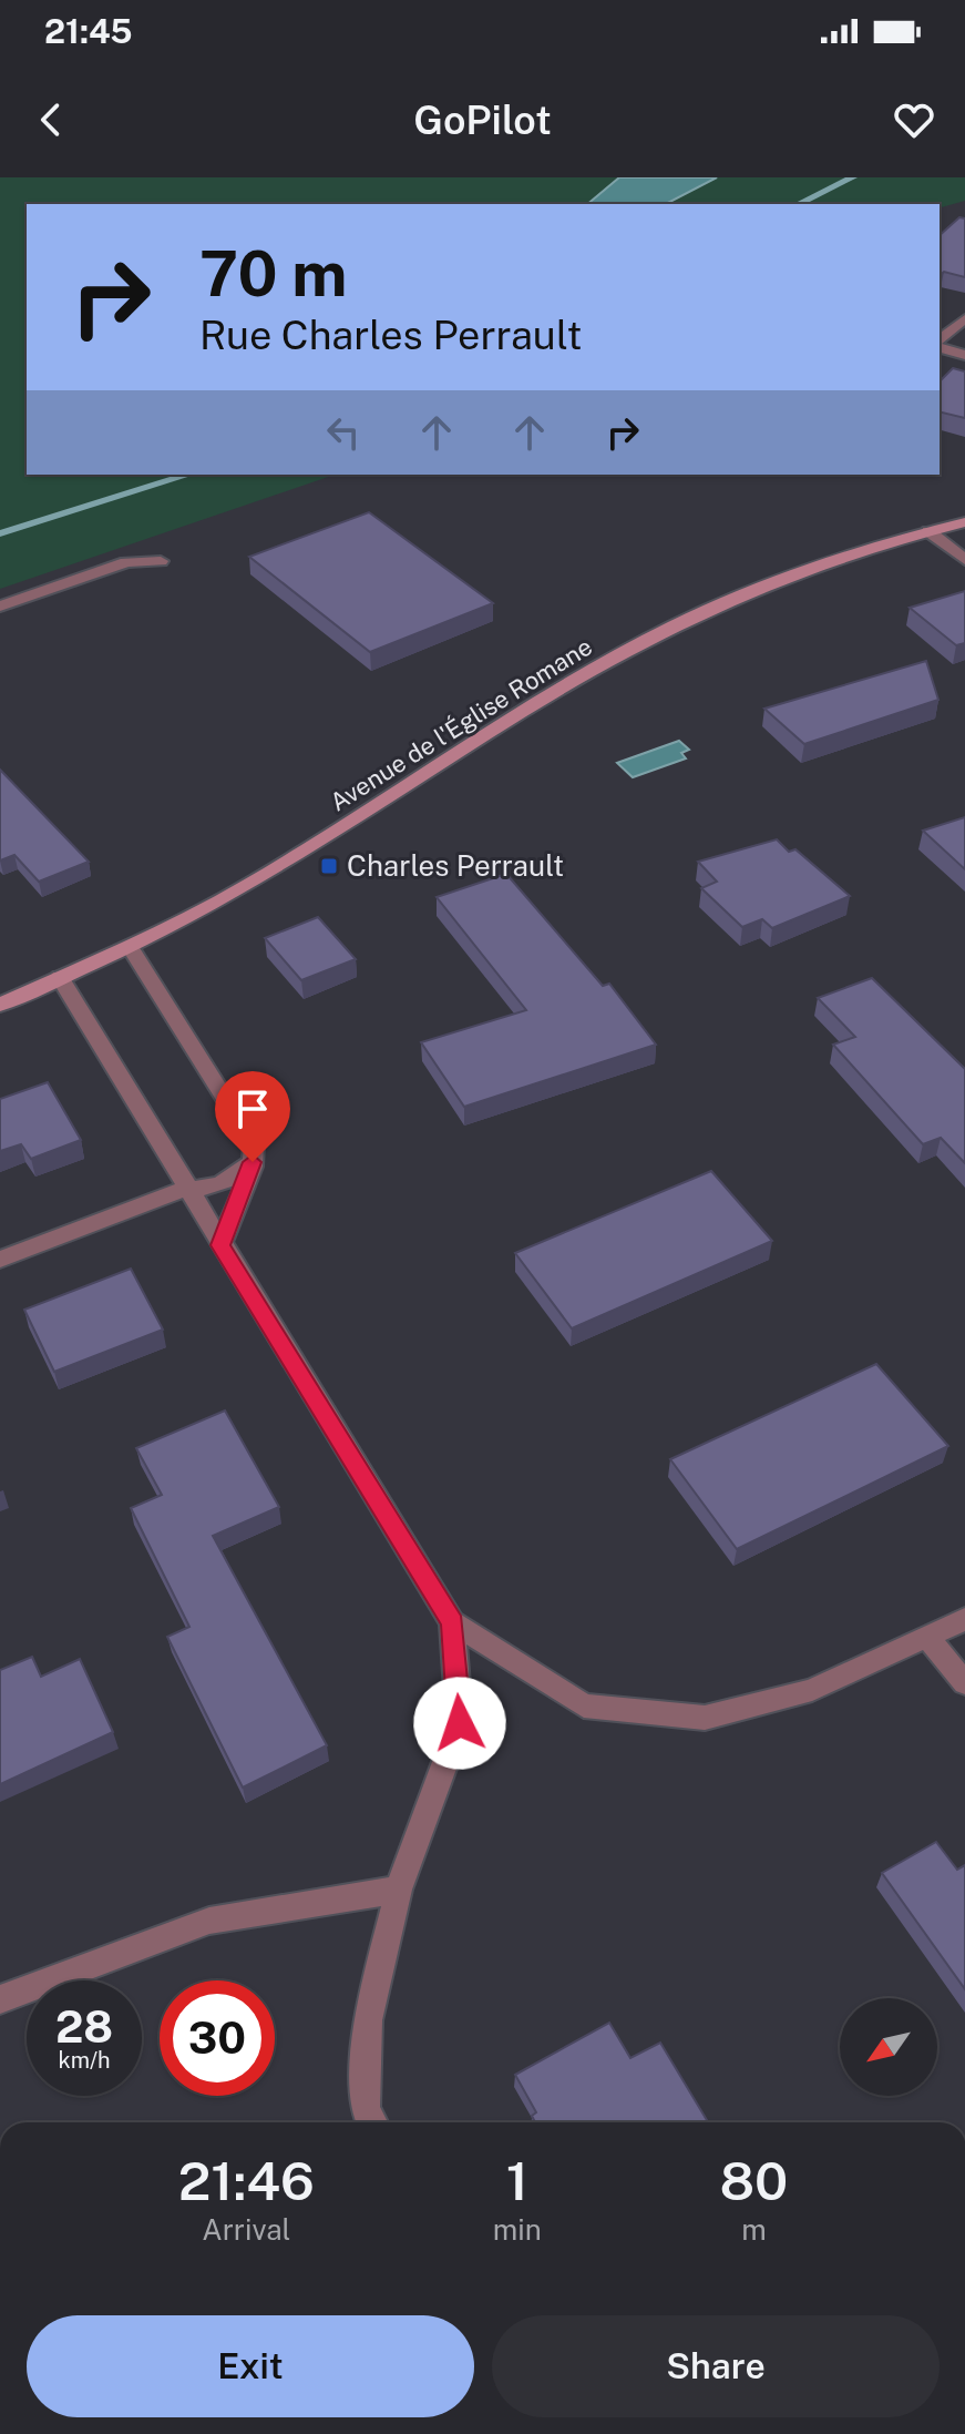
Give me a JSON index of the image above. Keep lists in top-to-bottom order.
{
  "streets": {
    "street": ["Avenue de l'Église Romane"]
  },
  "places": {
    "transit": ["Charles Perrault"]
  },
  "north": "bottom left",
  "page": {
    "status": "21:45",
    "header": "GoPilot",
    "turn": ["70 m", "Rue Charles Perrault"],
    "speed": "28 km/h",
    "limit": "30",
    "eta": [
      "21:46",
      "Arrival",
      "1",
      "min",
      "80",
      "m"
    ],
    "buttons": ["Exit", "Share"]
  }
}
